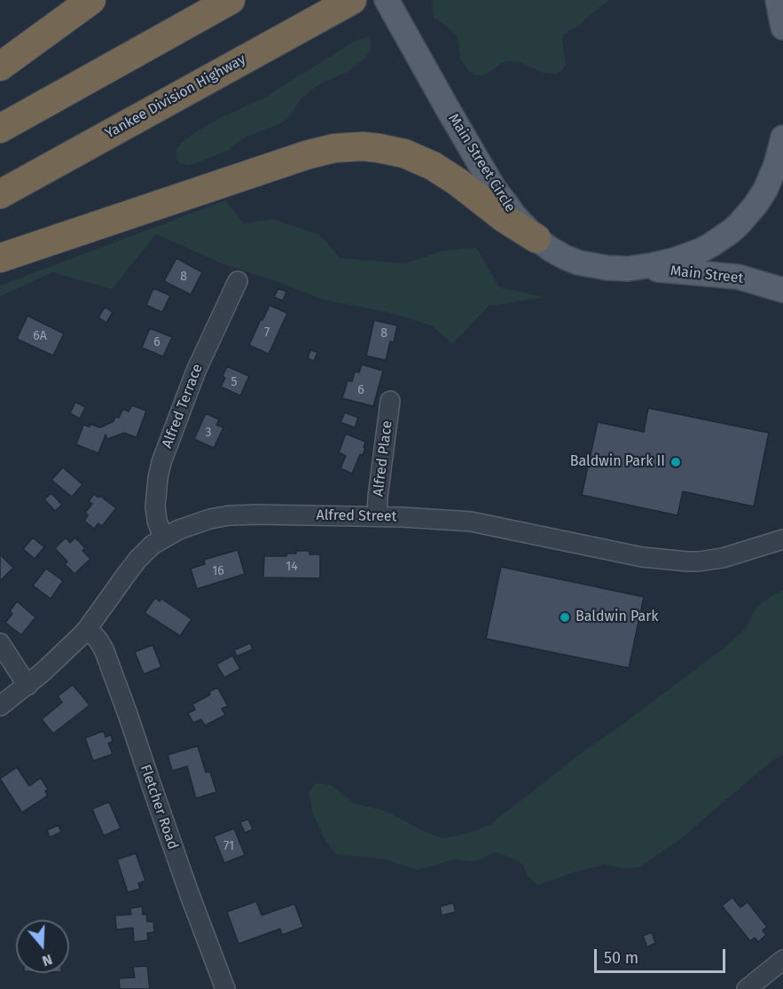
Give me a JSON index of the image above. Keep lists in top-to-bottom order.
{
  "streets": {
    "highway": ["Yankee Division Highway"],
    "main road": ["Main Street Circle", "Main Street"],
    "street": [
      "Alfred Terrace",
      "Alfred Place",
      "Alfred Street",
      "Fletcher Road"
    ]
  },
  "crossings": [
    ["Main Street Circle", "Main Street"],
    ["Alfred Terrace", "Alfred Street"],
    ["Alfred Place", "Alfred Street"],
    ["Alfred Street", "Fletcher Road"]
  ],
  "places": ["Baldwin Park II", "Baldwin Park"],
  "house_numbers": [
    "8",
    "7",
    "8",
    "6A",
    "6",
    "5",
    "6",
    "3",
    "14",
    "16",
    "71"
  ],
  "scale_bar": "50 m",
  "north": "bottom"
}
